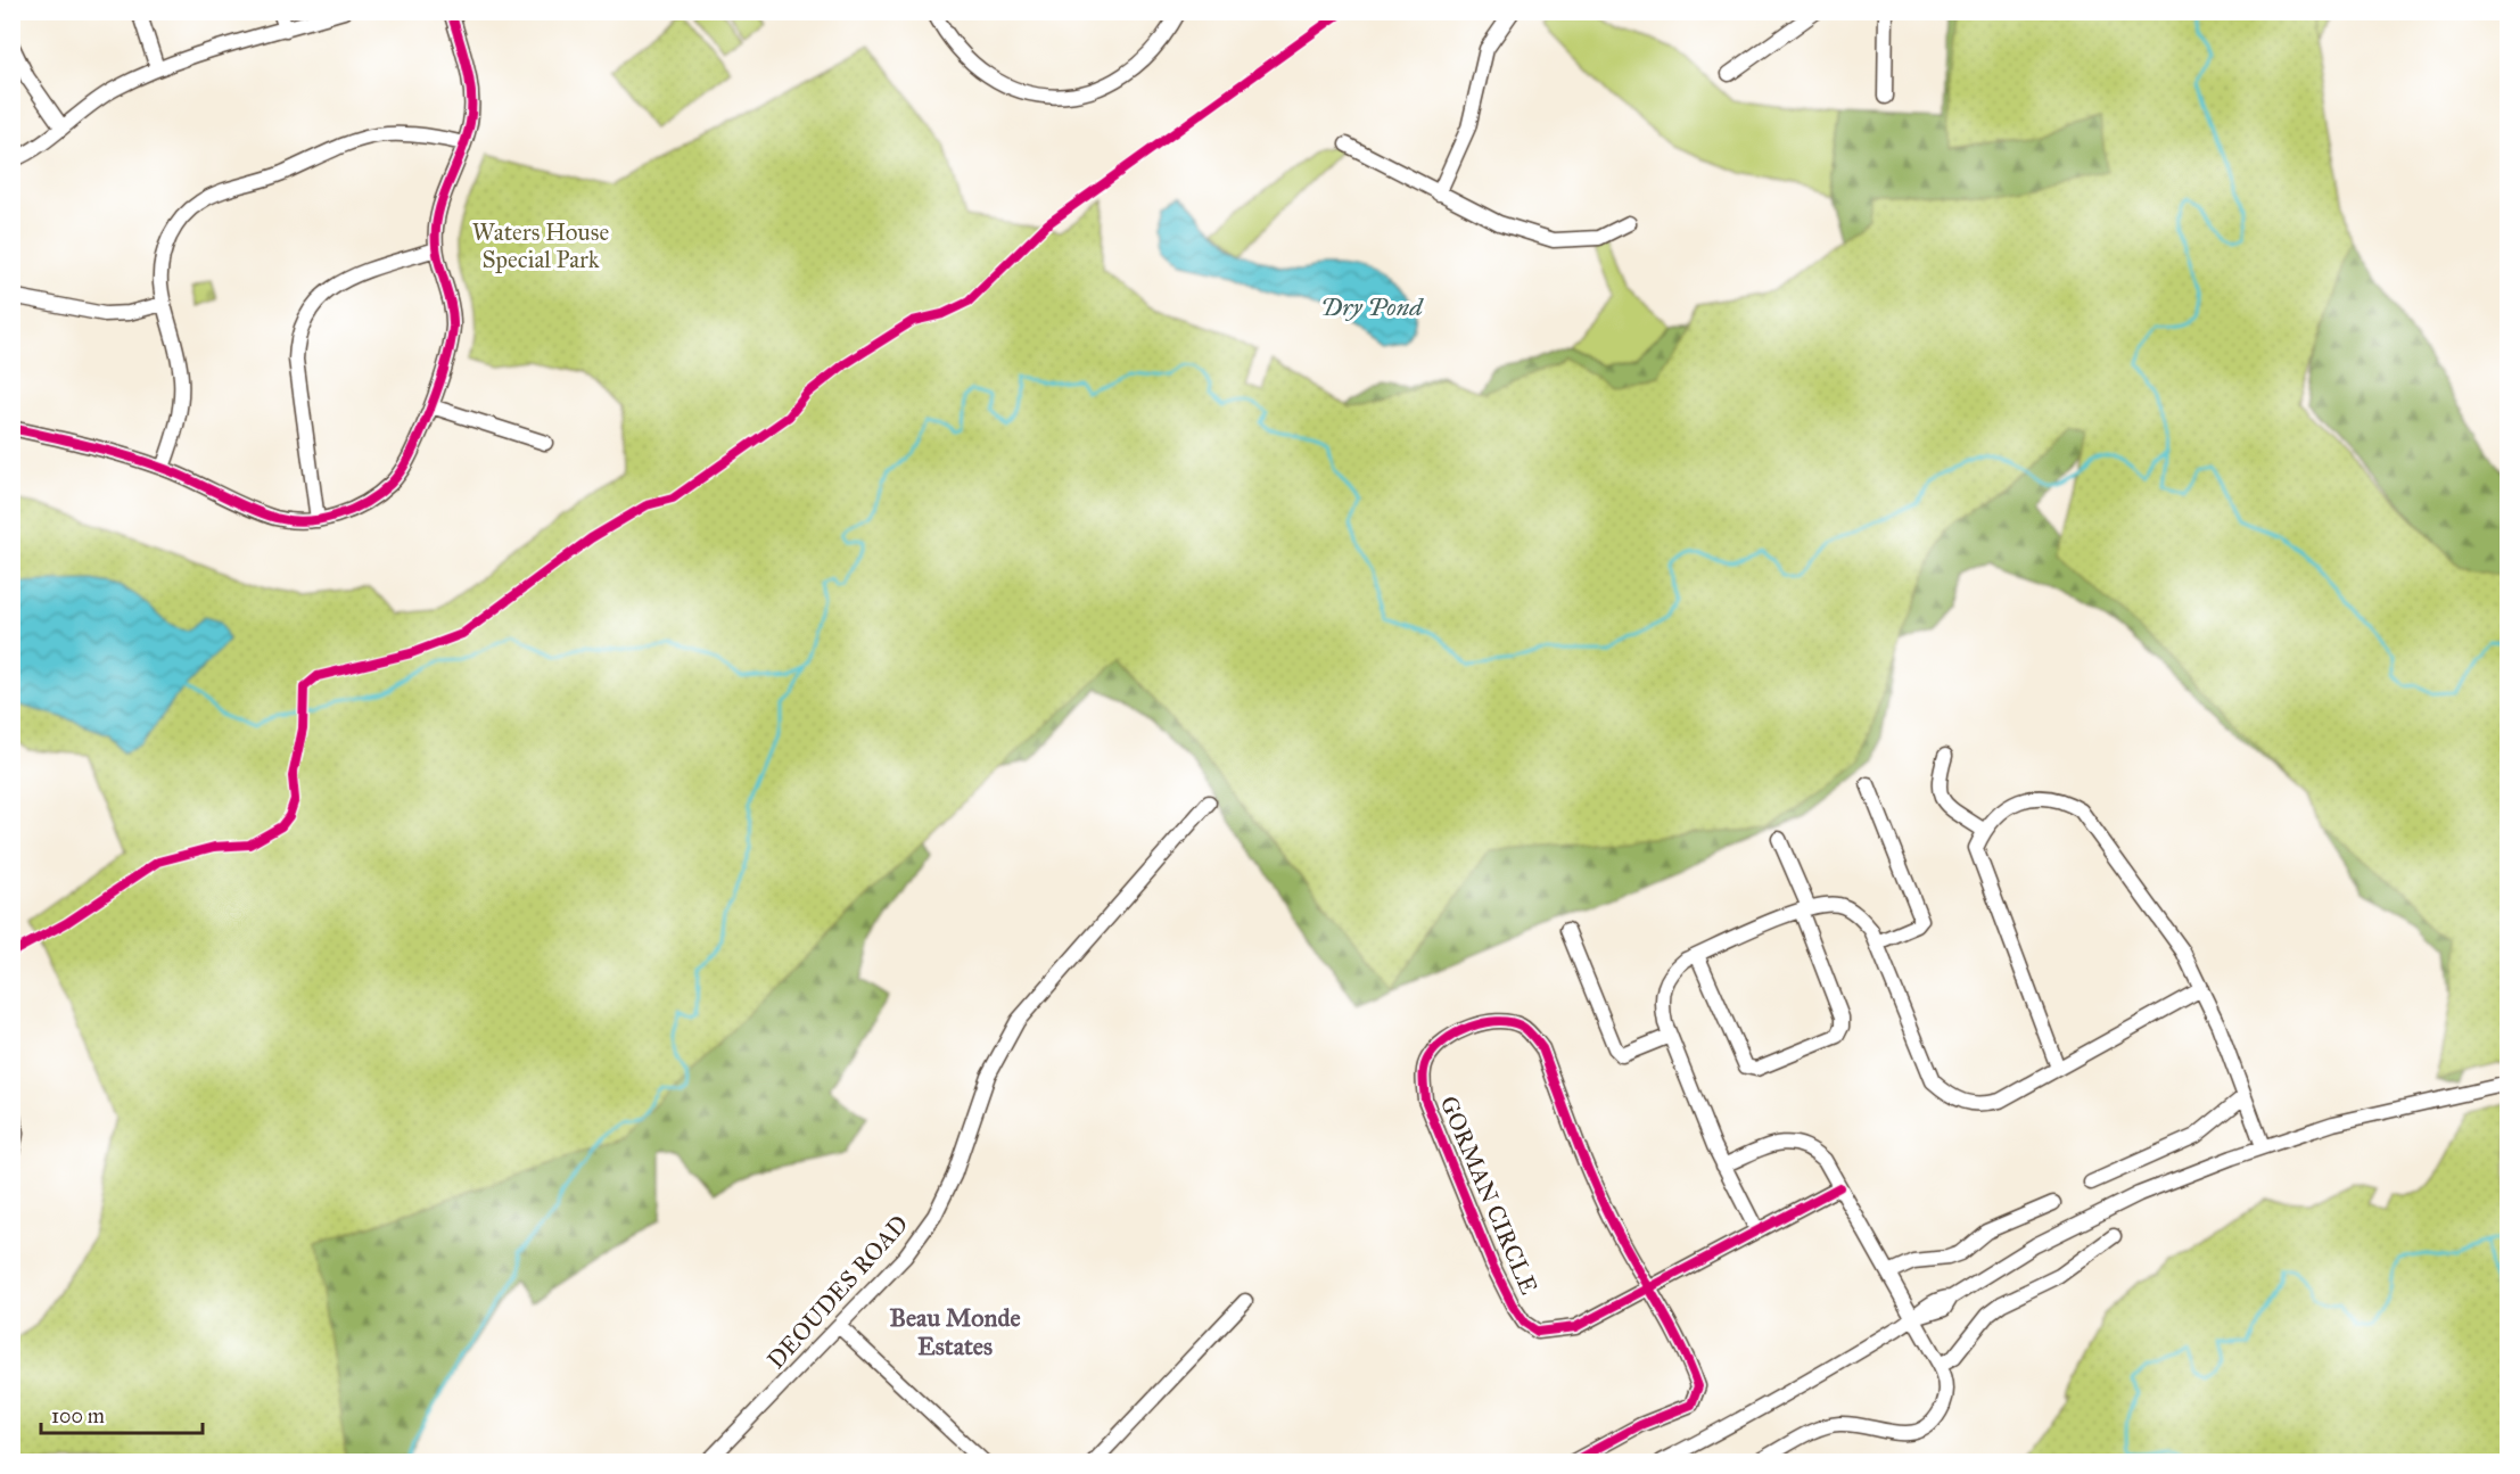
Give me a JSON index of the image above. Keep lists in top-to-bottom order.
{
  "streets": {
    "street": ["GORMAN CIRCLE", "DEOUDES ROAD"]
  },
  "districts": ["Beau Monde Estates"],
  "water": ["Dry Pond"],
  "parks": ["Waters House Special Park"],
  "scale_bar": "100 m"
}
